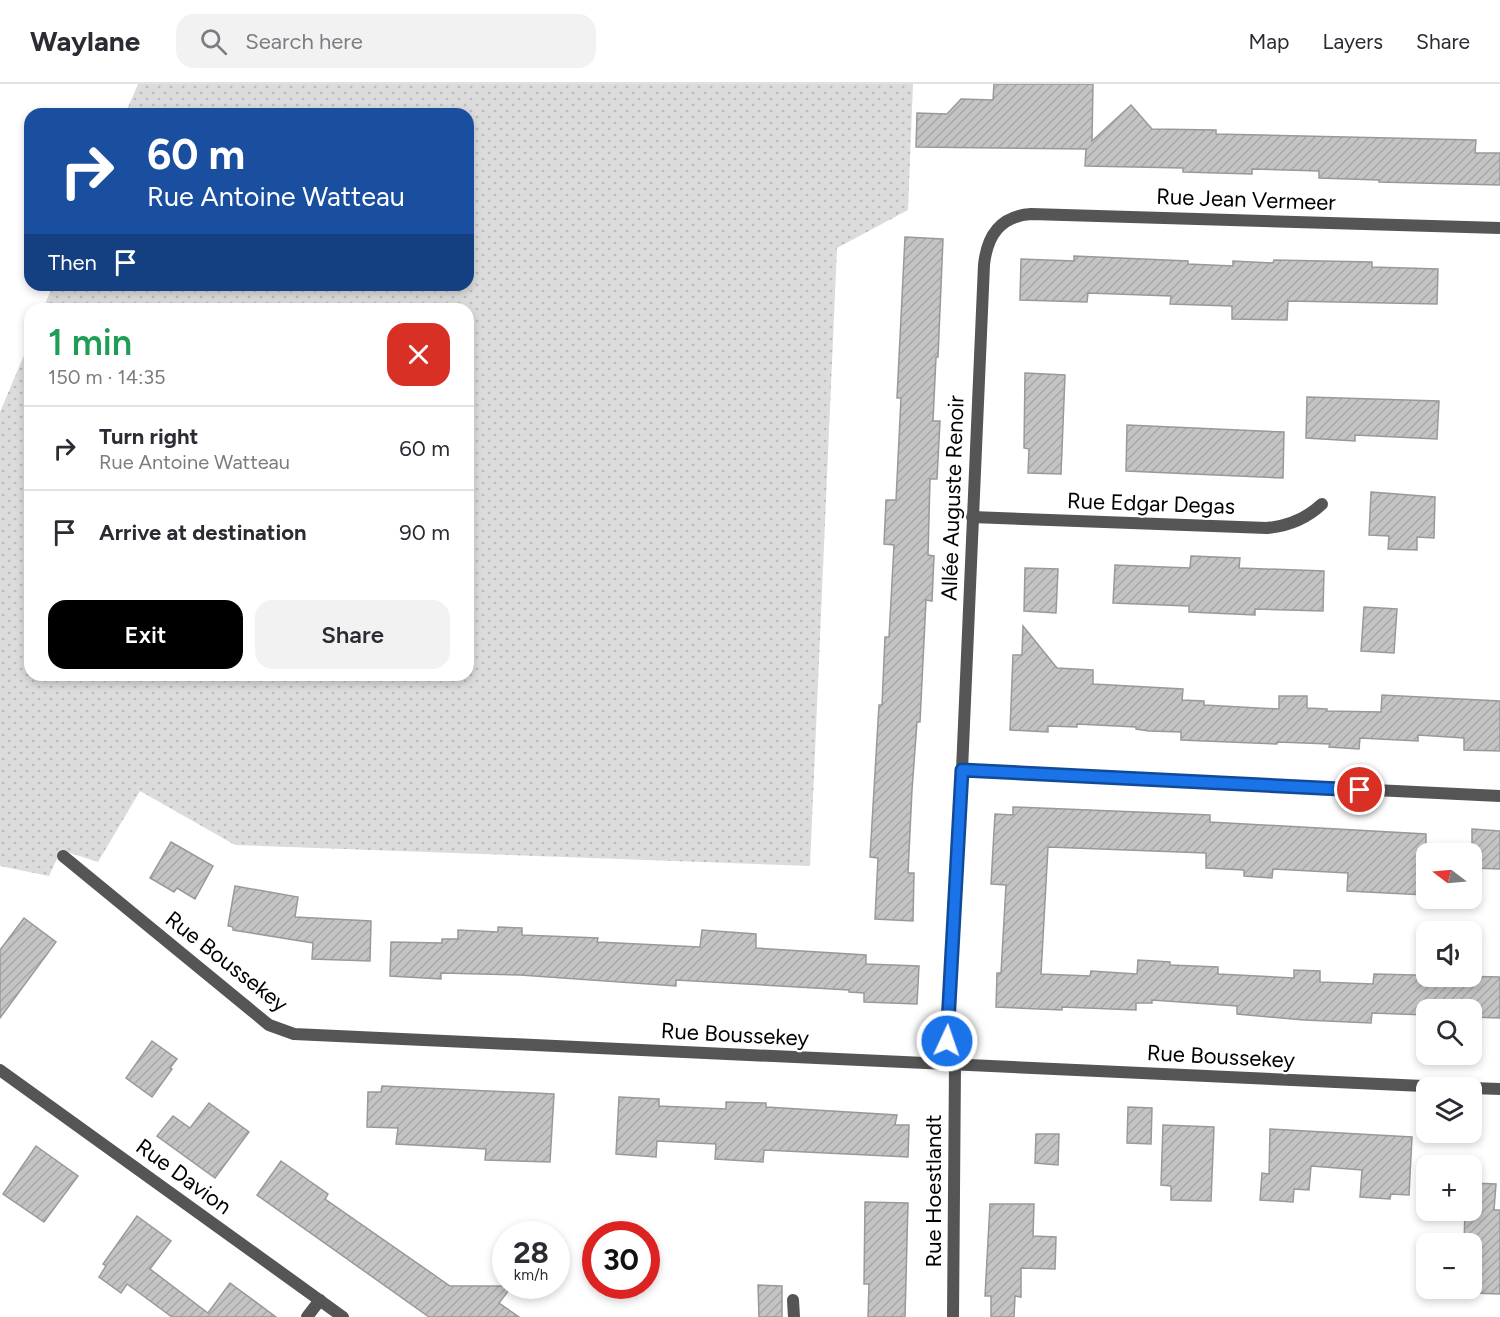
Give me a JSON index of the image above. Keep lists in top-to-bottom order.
{
  "streets": {
    "street": [
      "Rue Jean Vermeer",
      "Allée Auguste Renoir",
      "Rue Edgar Degas",
      "Rue Boussekey",
      "Rue Davion",
      "Rue Hoestlandt"
    ]
  },
  "crossings": [
    ["Rue Jean Vermeer", "Allée Auguste Renoir"],
    ["Allée Auguste Renoir", "Rue Edgar Degas"],
    ["Allée Auguste Renoir", "Rue Boussekey"],
    ["Allée Auguste Renoir", "Rue Hoestlandt"],
    ["Rue Boussekey", "Rue Hoestlandt"]
  ],
  "north": "left",
  "page": {
    "header": "Waylane",
    "search": "Search here",
    "nav": ["Map", "Layers", "Share"],
    "turn": ["60 m", "Rue Antoine Watteau"],
    "then": "Then",
    "heading": ["1 min", "150 m · 14:35"],
    "list": [
      {
        "name": "Turn right",
        "note": "Rue Antoine Watteau",
        "value": "60 m"
      },
      {
        "name": "Arrive at destination",
        "value": "90 m"
      }
    ],
    "buttons": ["Exit", "Share"],
    "map_buttons": ["+", "−"],
    "speed": "28 km/h",
    "limit": "30"
  }
}
